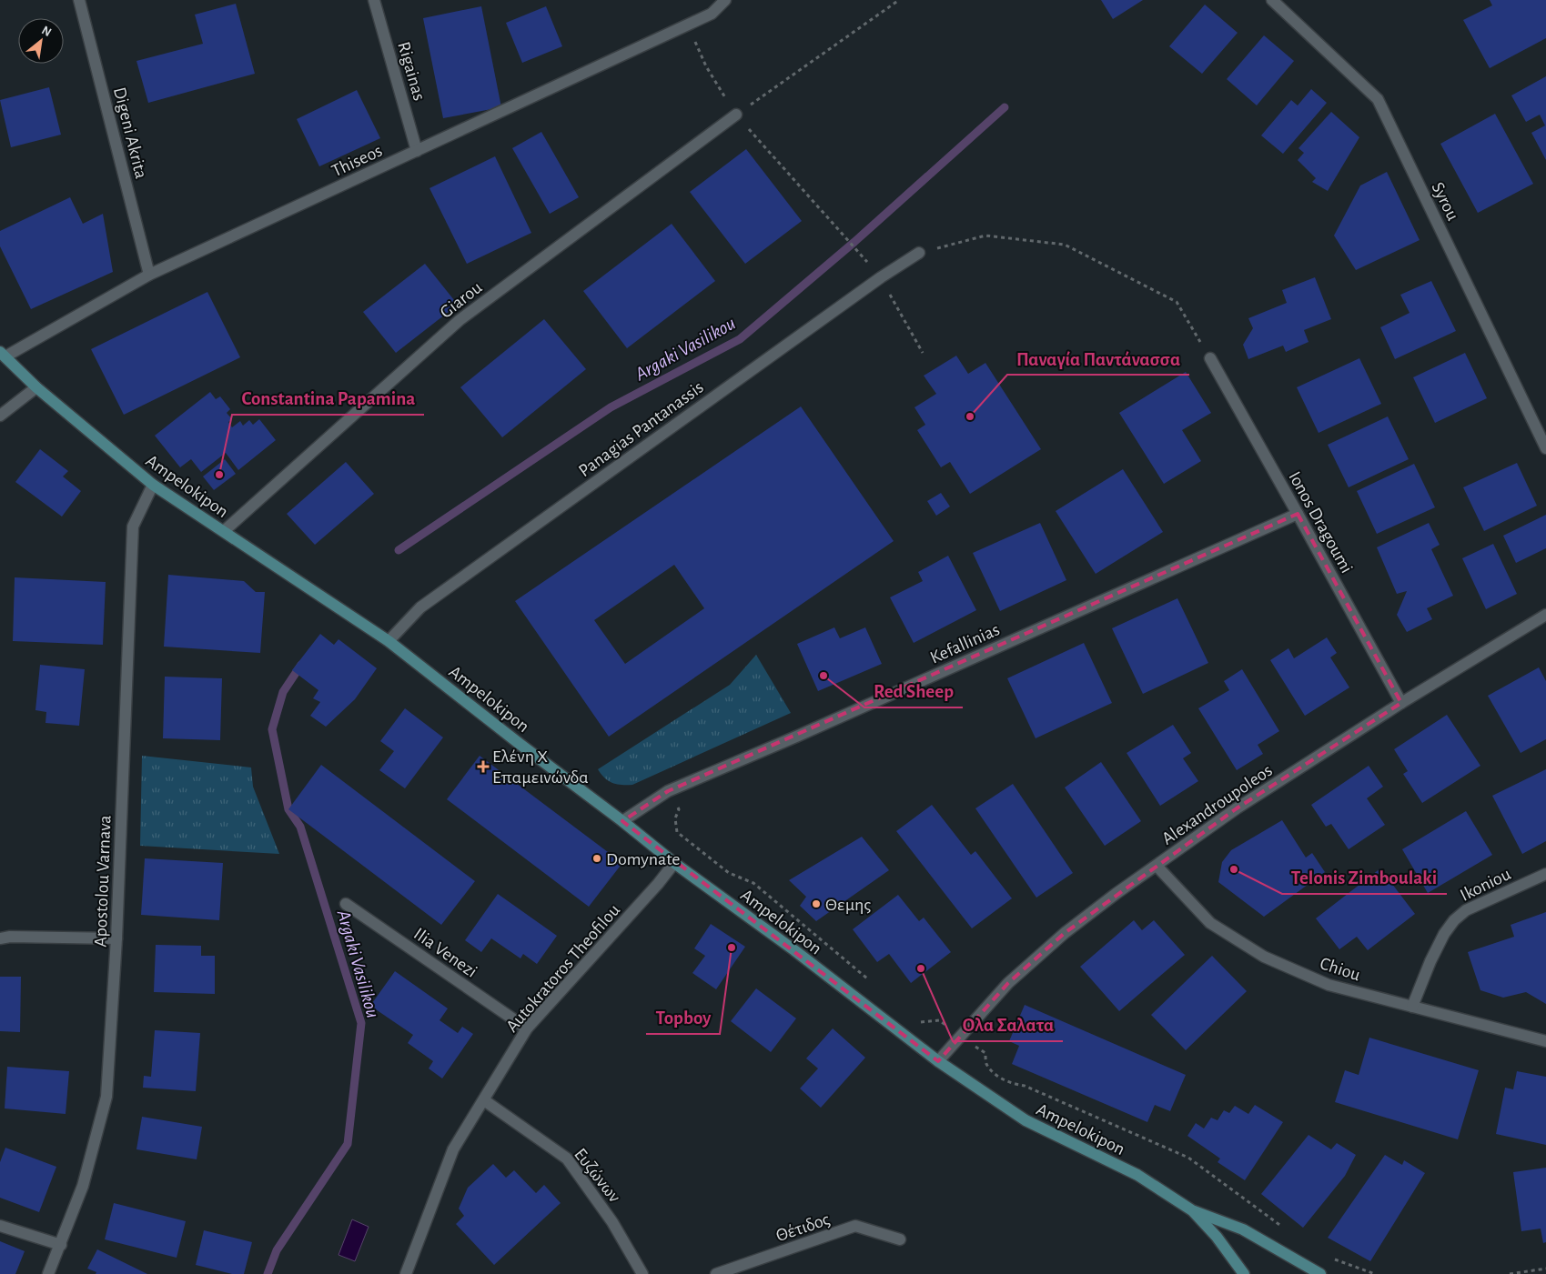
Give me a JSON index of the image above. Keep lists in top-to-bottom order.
{
  "streets": {
    "street": [
      "Rigainas",
      "Digeni Akrita",
      "Thiseos",
      "Syrou",
      "Giarou",
      "Panagias Pantanassis",
      "Ampelokipon",
      "Ionos Dragoumi",
      "Kefallinias",
      "Alexandroupoleos",
      "Apostolou Varnava",
      "Ikoniou",
      "Ilia Venezi",
      "Autokratoros Theofilou",
      "Chiou",
      "Ευζώνων",
      "Θέτιδος"
    ]
  },
  "crossings": [
    ["Rigainas", "Thiseos"],
    ["Digeni Akrita", "Thiseos"],
    ["Thiseos", "Ampelokipon"],
    ["Giarou", "Ampelokipon"],
    ["Panagias Pantanassis", "Ampelokipon"],
    ["Ampelokipon", "Kefallinias"],
    ["Ampelokipon", "Alexandroupoleos"],
    ["Ampelokipon", "Apostolou Varnava"],
    ["Ampelokipon", "Autokratoros Theofilou"],
    ["Ionos Dragoumi", "Kefallinias"],
    ["Ionos Dragoumi", "Alexandroupoleos"],
    ["Alexandroupoleos", "Chiou"],
    ["Ikoniou", "Chiou"],
    ["Ilia Venezi", "Autokratoros Theofilou"],
    ["Autokratoros Theofilou", "Ευζώνων"]
  ],
  "water": ["Argaki Vasilikou"],
  "places": {
    "other": [
      "Παναγία Παντάνασσα",
      "Constantina Papamina",
      "Red Sheep",
      "Domynate",
      "Telonis Zimboulaki",
      "Θεμης",
      "Topboy",
      "Ολα Σαλατα"
    ],
    "health": ["Ελένη Χ Επαμεινώνδα"]
  },
  "north": "top right"
}
